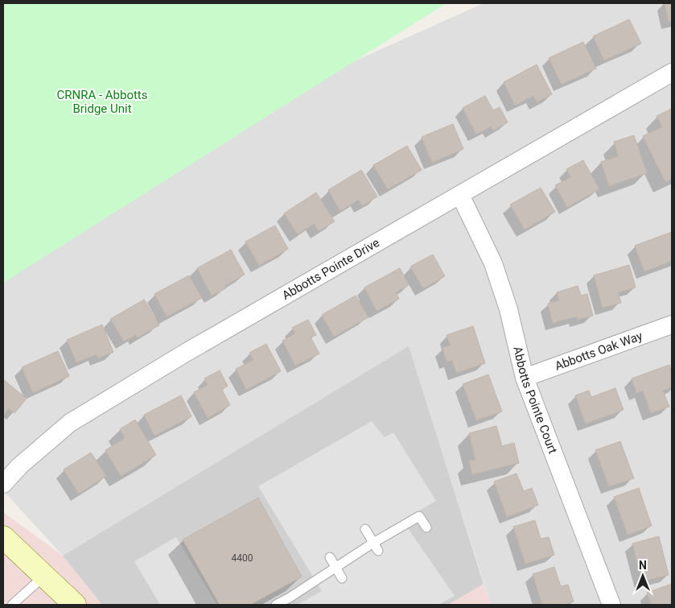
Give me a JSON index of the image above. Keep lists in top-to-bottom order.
{
  "streets": {
    "street": ["Abbotts Pointe Drive", "Abbotts Oak Way", "Abbotts Pointe Court"]
  },
  "crossings": [
    ["Abbotts Pointe Drive", "Abbotts Pointe Court"],
    ["Abbotts Oak Way", "Abbotts Pointe Court"]
  ],
  "parks": ["CRNRA - Abbotts Bridge Unit"],
  "house_numbers": ["4400"],
  "north": "top"
}
